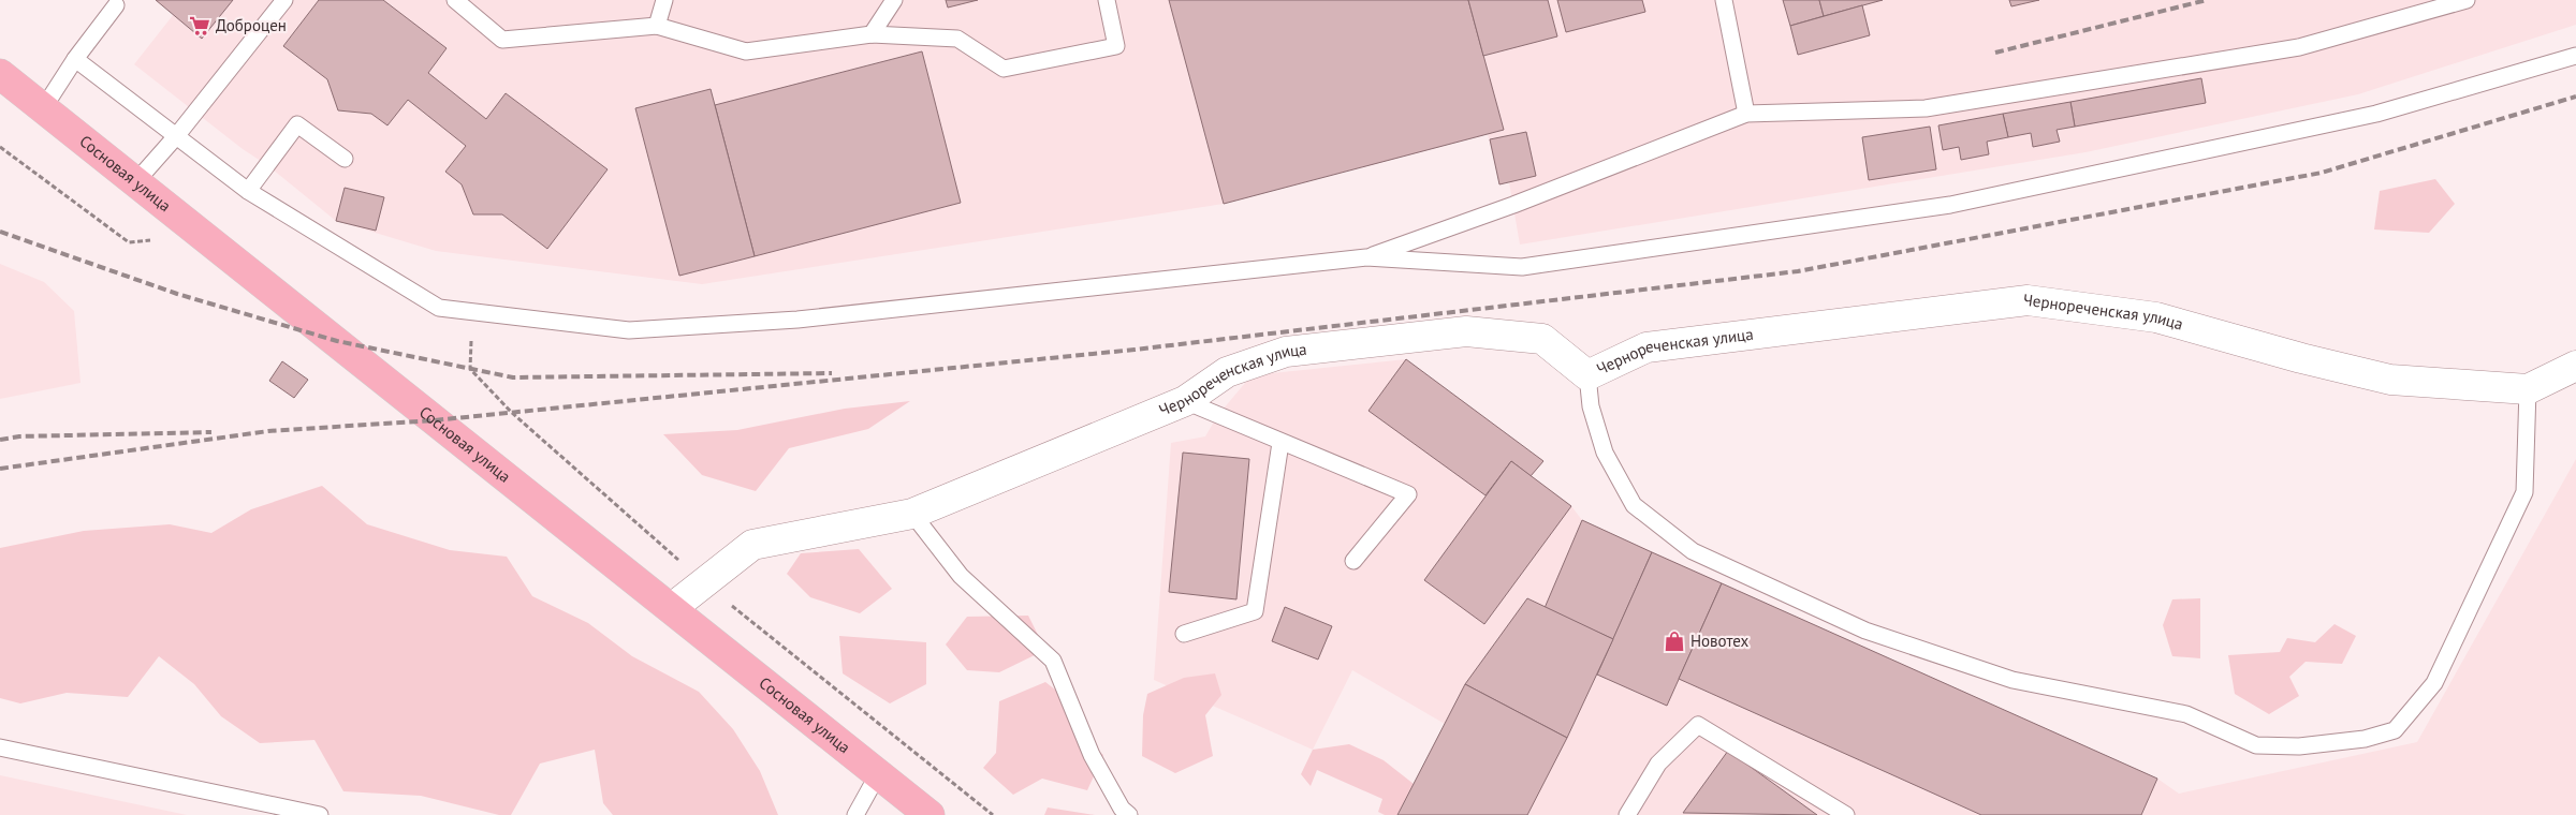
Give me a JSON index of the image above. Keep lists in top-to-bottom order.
{
  "streets": {
    "main road": ["Сосновая улица"],
    "street": ["Чернореченская улица"]
  },
  "crossings": [
    ["Сосновая улица", "Чернореченская улица"]
  ],
  "places": {
    "supermarket": ["Доброцен"],
    "shop": ["Новотех"]
  }
}
